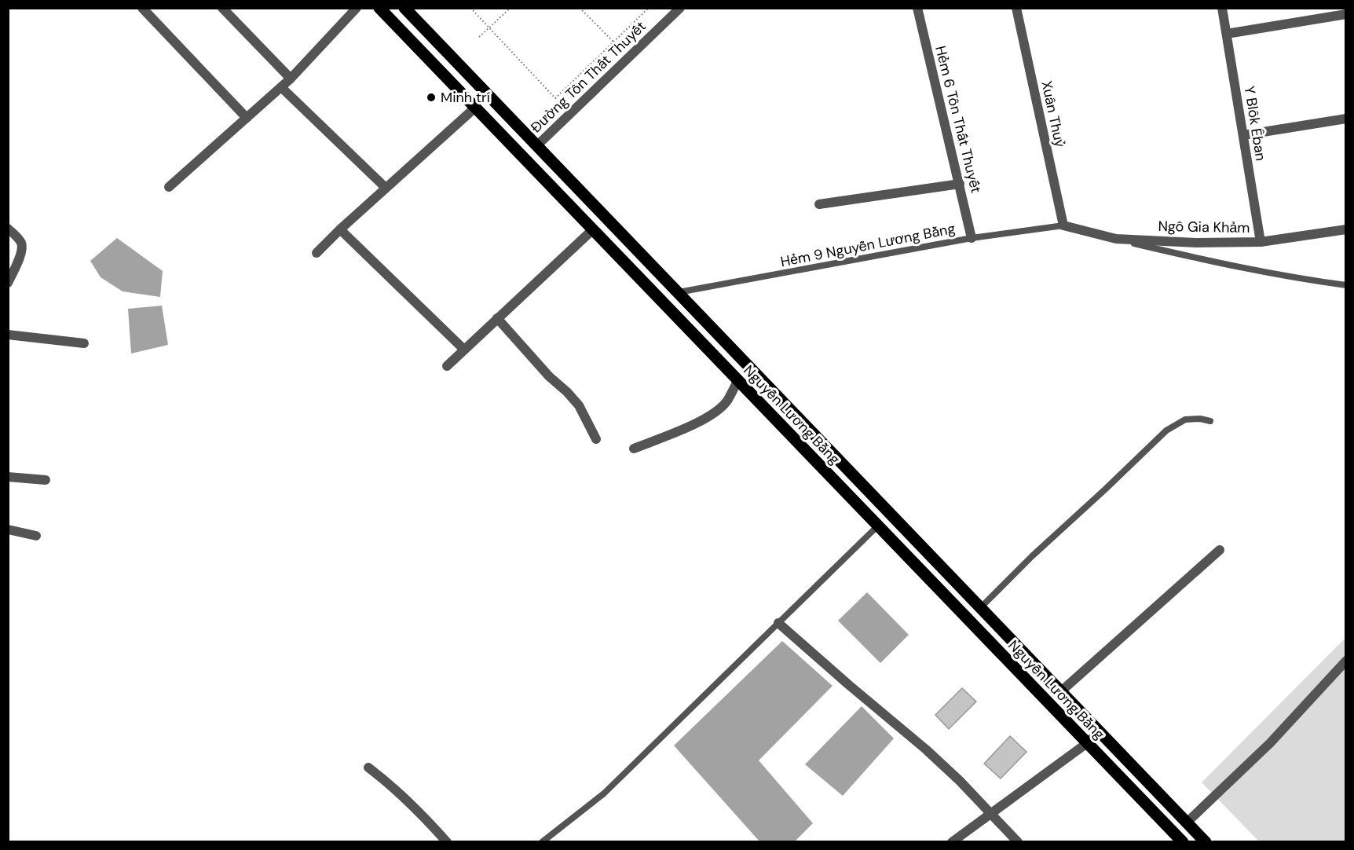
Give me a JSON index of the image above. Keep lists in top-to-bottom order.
{
  "streets": {
    "main road": ["Nguyễn Lương Bằng"],
    "street": [
      "Đường Tôn Thất Thuyết",
      "Xuân Thuỷ",
      "Hẻm 6 Tôn Thất Thuyết",
      "Y Blôk Êban",
      "Ngô Gia Khảm"
    ],
    "lane": ["Hẻm 9 Nguyễn Lương Bằng"]
  },
  "crossings": [
    ["Đường Tôn Thất Thuyết", "Nguyễn Lương Bằng"],
    ["Xuân Thuỷ", "Ngô Gia Khảm"],
    ["Xuân Thuỷ", "Hẻm 9 Nguyễn Lương Bằng"],
    ["Hẻm 6 Tôn Thất Thuyết", "Hẻm 9 Nguyễn Lương Bằng"],
    ["Y Blôk Êban", "Ngô Gia Khảm"],
    ["Ngô Gia Khảm", "Hẻm 9 Nguyễn Lương Bằng"],
    ["Hẻm 9 Nguyễn Lương Bằng", "Nguyễn Lương Bằng"]
  ],
  "places": ["Minh trí"]
}
